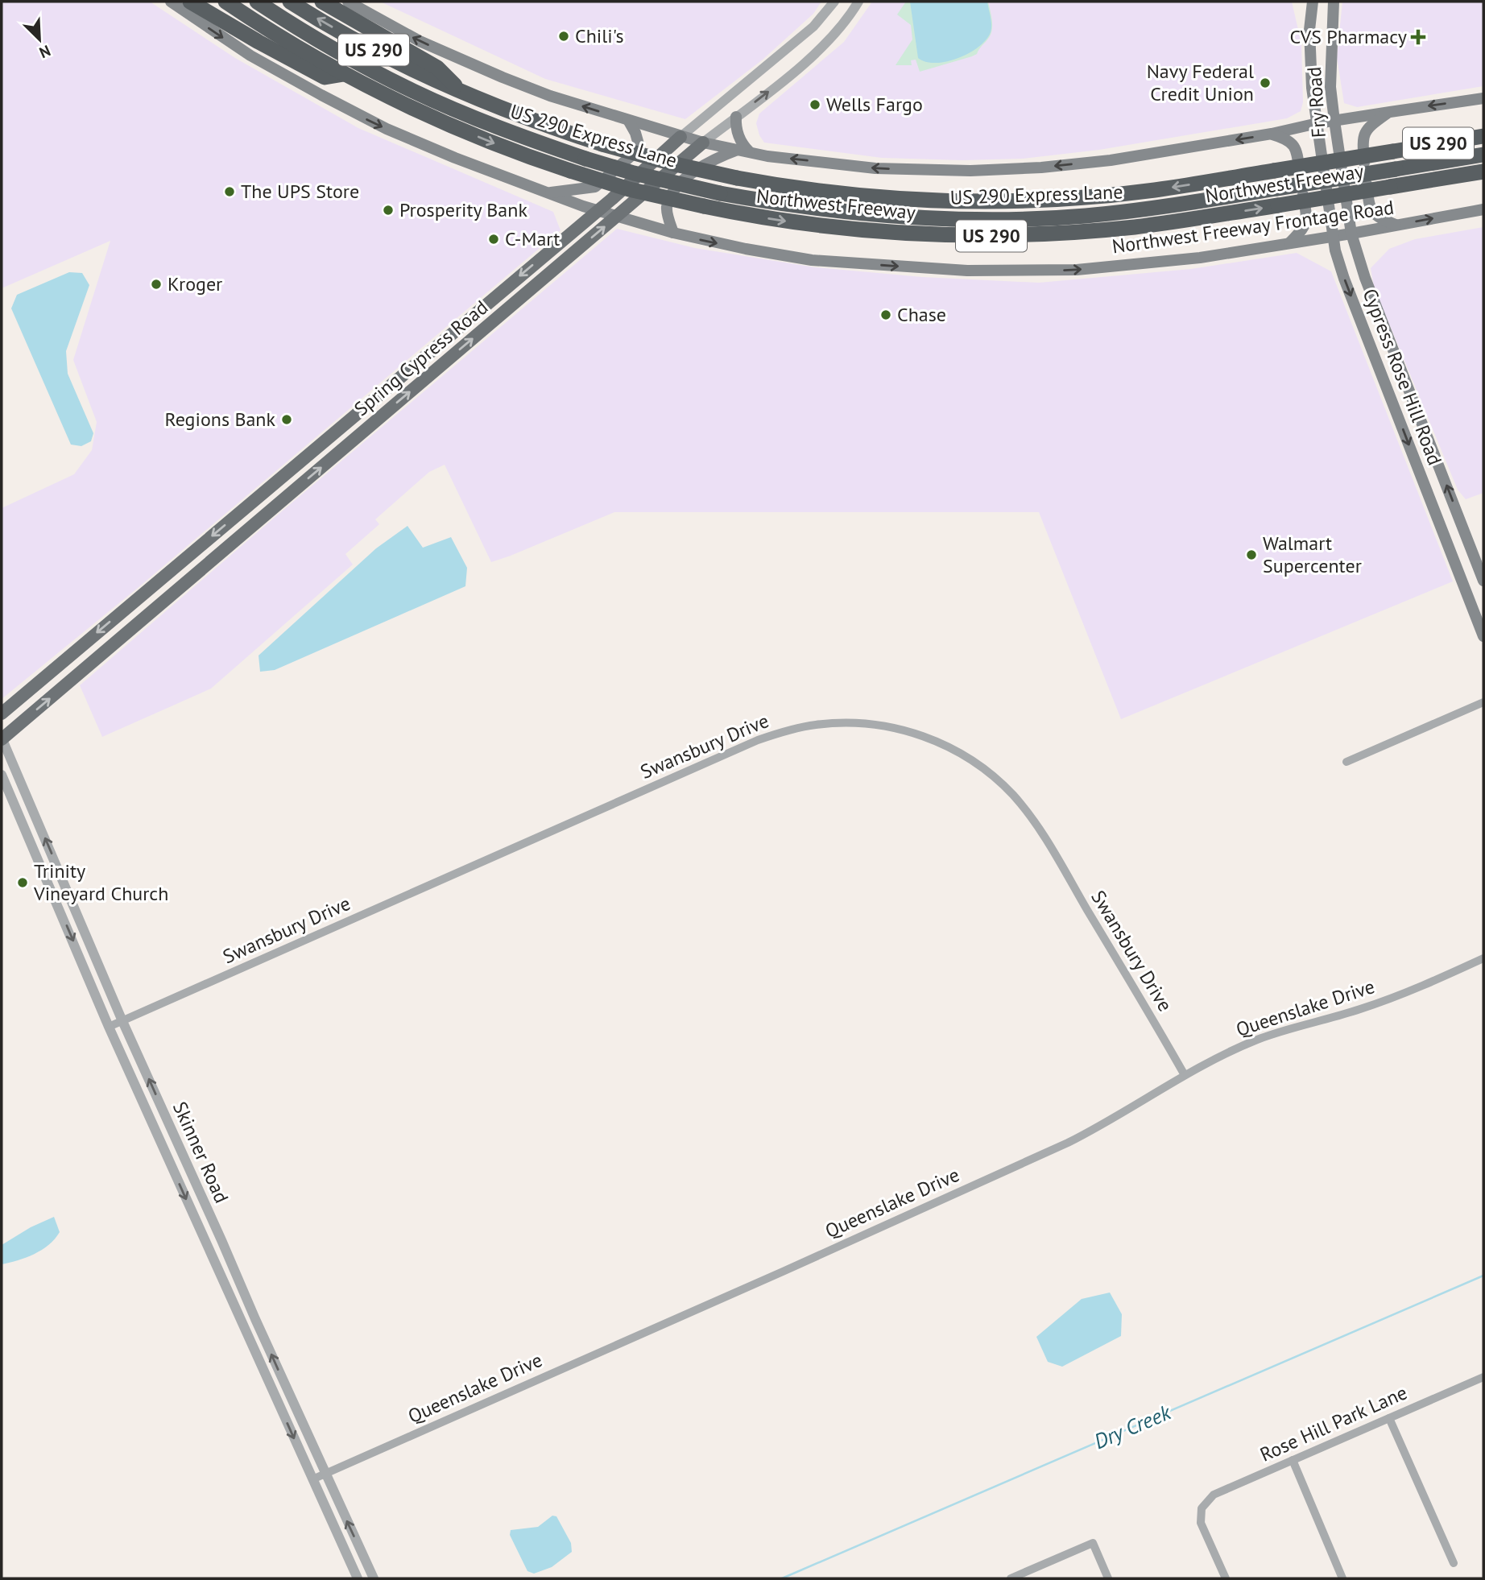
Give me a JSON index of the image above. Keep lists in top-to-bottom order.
{
  "streets": {
    "highway": ["US 290", "US 290 Express Lane", "Northwest Freeway"],
    "main road": [
      "Fry Road",
      "Northwest Freeway Frontage Road",
      "Spring Cypress Road",
      "Cypress Rose Hill Road"
    ],
    "street": [
      "Swansbury Drive",
      "Queenslake Drive",
      "Skinner Road",
      "Rose Hill Park Lane"
    ]
  },
  "crossings": [
    ["Fry Road", "Northwest Freeway Frontage Road"],
    ["Fry Road", "Cypress Rose Hill Road"],
    ["Northwest Freeway Frontage Road", "Spring Cypress Road"],
    ["Northwest Freeway Frontage Road", "Cypress Rose Hill Road"],
    ["Spring Cypress Road", "Skinner Road"],
    ["Swansbury Drive", "Queenslake Drive"],
    ["Swansbury Drive", "Skinner Road"],
    ["Queenslake Drive", "Skinner Road"]
  ],
  "water": ["Dry Creek"],
  "places": {
    "other": [
      "Chili's",
      "Navy Federal Credit Union",
      "Wells Fargo",
      "The UPS Store",
      "Prosperity Bank",
      "C-Mart",
      "Kroger",
      "Chase",
      "Regions Bank",
      "Walmart Supercenter",
      "Trinity Vineyard Church"
    ],
    "health": ["CVS Pharmacy"]
  },
  "north": "bottom right"
}
